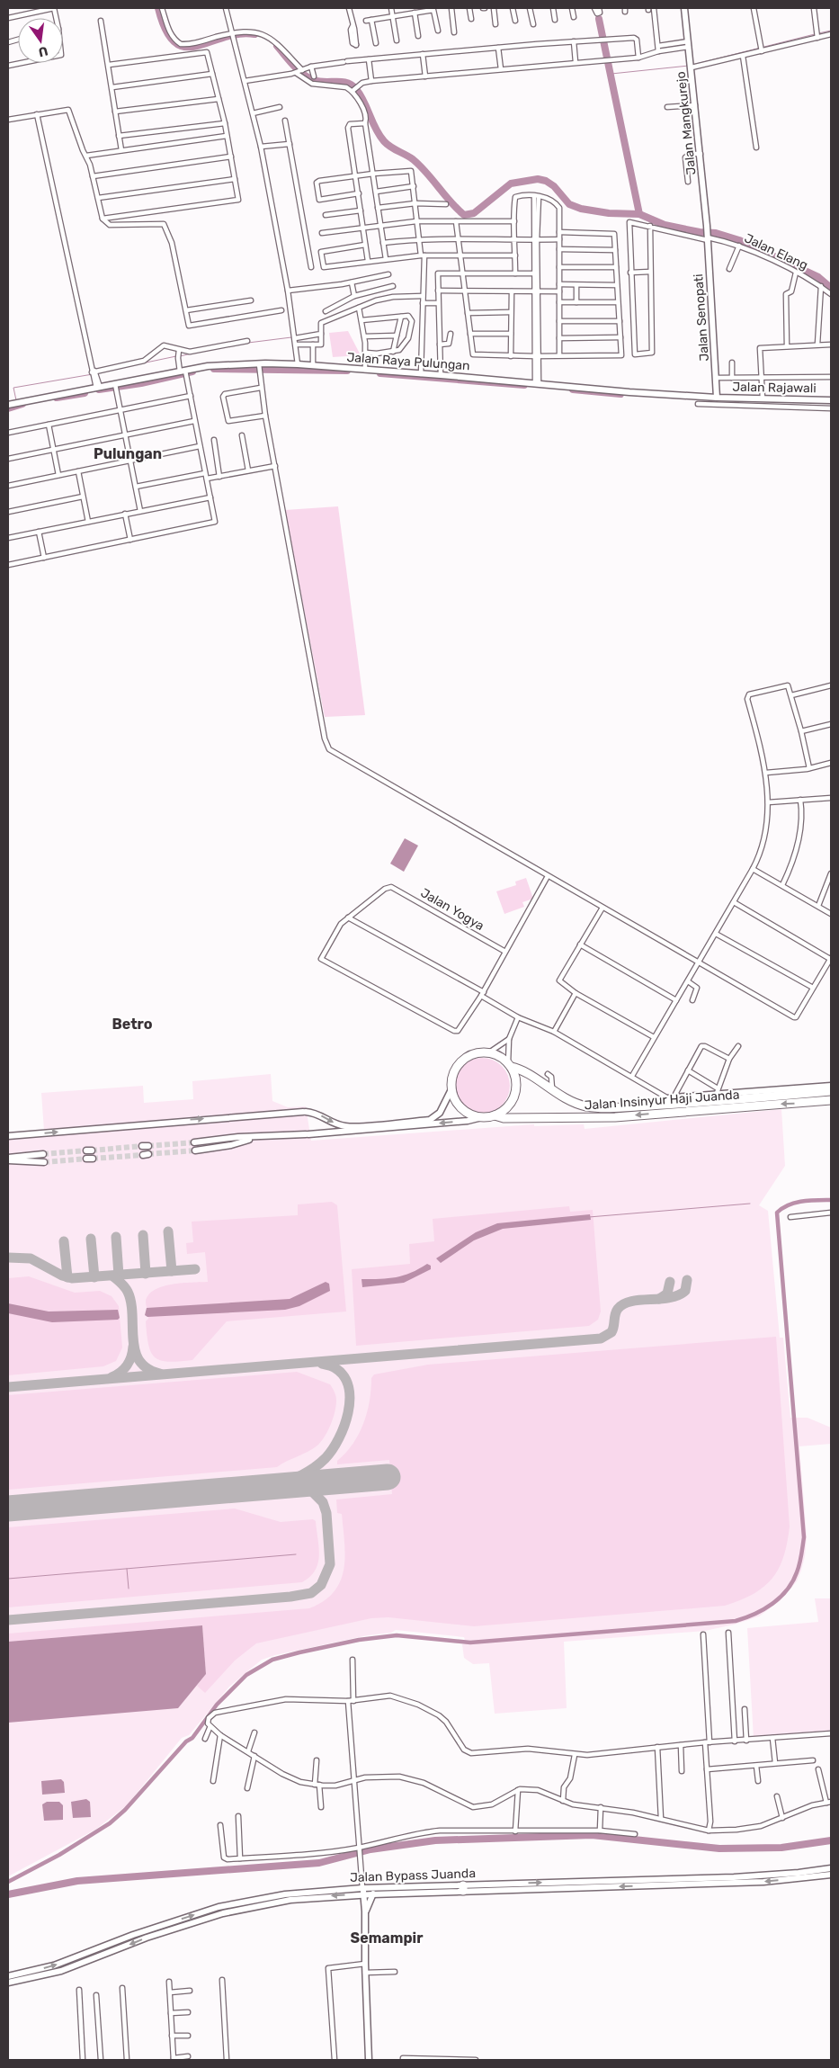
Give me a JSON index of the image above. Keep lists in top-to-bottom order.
{
  "streets": {
    "highway": ["Jalan Insinyur Haji Juanda"],
    "street": [
      "Jalan Mangkurejo",
      "Jalan Elang",
      "Jalan Senopati",
      "Jalan Raya Pulungan",
      "Jalan Rajawali",
      "Jalan Yogya",
      "Jalan Bypass Juanda"
    ]
  },
  "crossings": [
    ["Jalan Mangkurejo", "Jalan Elang"],
    ["Jalan Mangkurejo", "Jalan Senopati"],
    ["Jalan Elang", "Jalan Senopati"],
    ["Jalan Senopati", "Jalan Raya Pulungan"],
    ["Jalan Senopati", "Jalan Rajawali"],
    ["Jalan Raya Pulungan", "Jalan Rajawali"]
  ],
  "districts": ["Pulungan", "Betro", "Semampir"],
  "north": "bottom"
}
